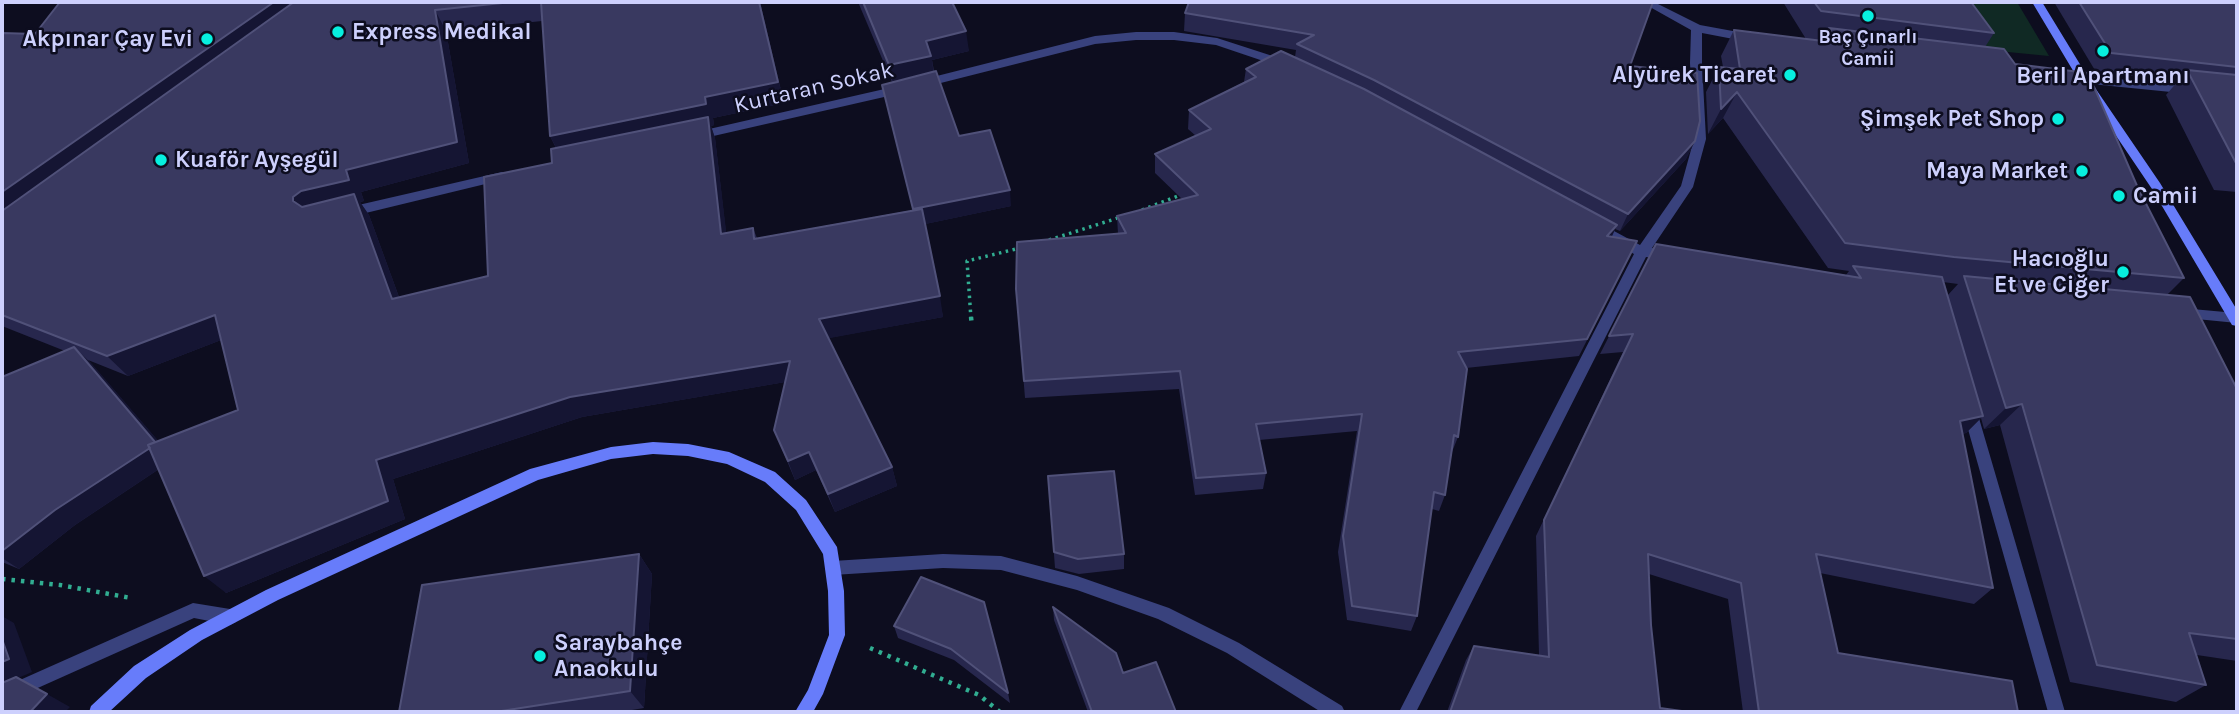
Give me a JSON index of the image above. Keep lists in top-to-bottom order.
{
  "streets": {
    "street": ["Kurtaran Sokak"]
  },
  "places": [
    "Baç Çınarlı Camii",
    "Express Medikal",
    "Akpınar Çay Evi",
    "Beril Apartmanı",
    "Alyürek Ticaret",
    "Şimşek Pet Shop",
    "Kuaför Ayşegül",
    "Maya Market",
    "Camii",
    "Hacıoğlu Et ve Ciğer",
    "Saraybahçe Anaokulu"
  ]
}
